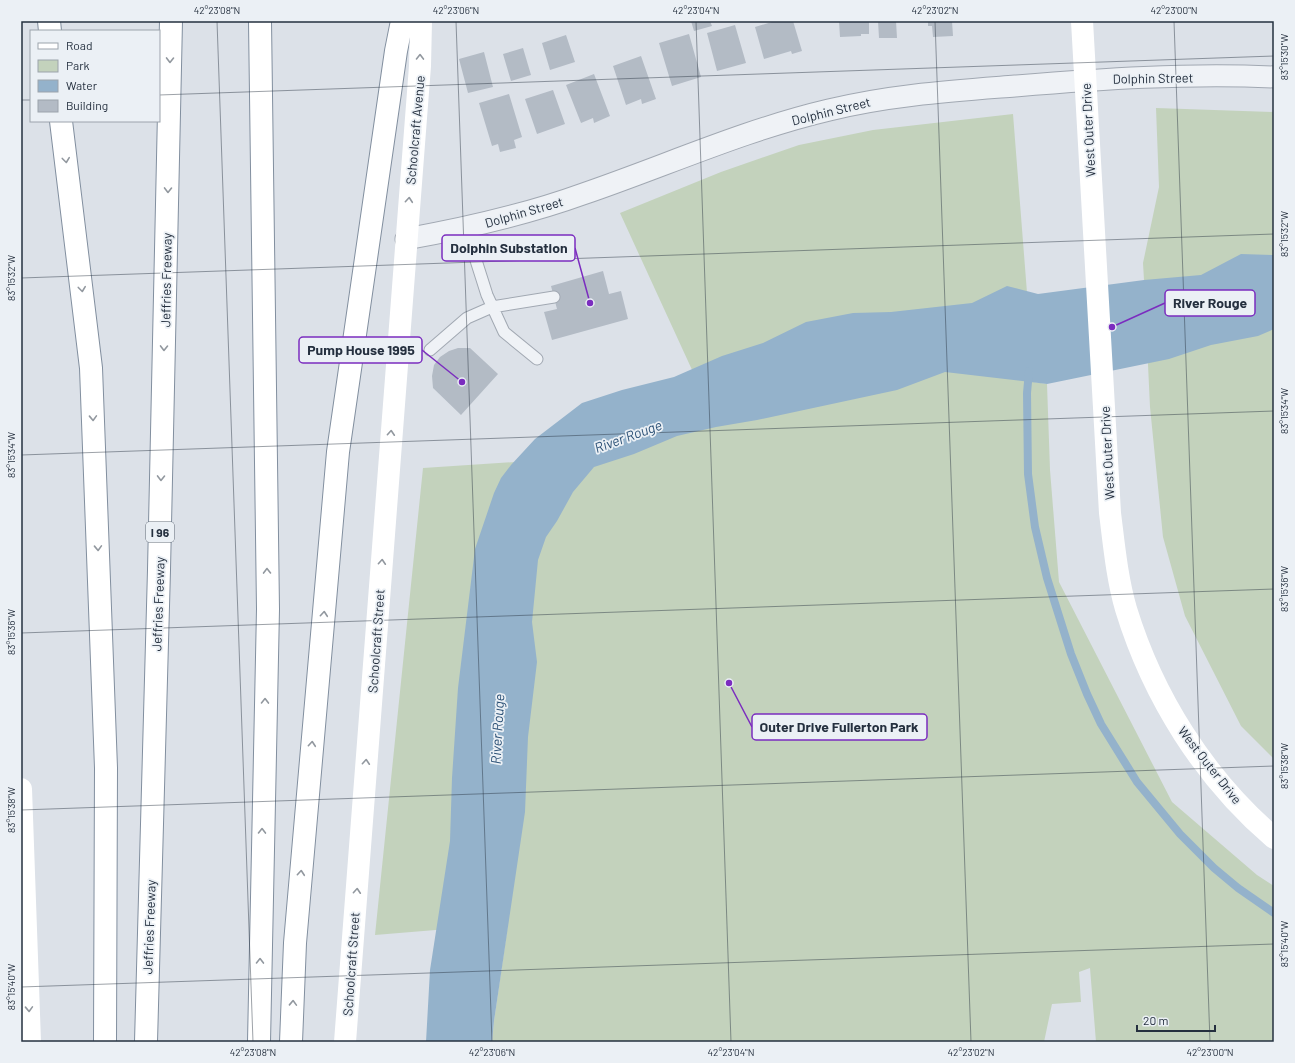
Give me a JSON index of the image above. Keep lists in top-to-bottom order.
{
  "streets": {
    "main road": [
      "Schoolcraft Avenue",
      "West Outer Drive",
      "Jeffries Freeway",
      "I 96",
      "Schoolcraft Street"
    ],
    "street": ["Dolphin Street"]
  },
  "crossings": [
    ["Dolphin Street", "Schoolcraft Avenue"],
    ["Dolphin Street", "West Outer Drive"],
    ["Dolphin Street", "Schoolcraft Street"],
    ["Schoolcraft Avenue", "Schoolcraft Street"]
  ],
  "water": ["River Rouge"],
  "places": [
    "Dolphin Substation",
    "River Rouge",
    "Pump House 1995",
    "Outer Drive Fullerton Park"
  ],
  "legend": [
    "Road",
    "Park",
    "Water",
    "Building"
  ],
  "scale_bar": "20 m",
  "coordinates": [
    "42°23'08\"N",
    "42°23'06\"N",
    "42°23'04\"N",
    "42°23'02\"N",
    "42°23'00\"N",
    "83°15'30\"W",
    "83°15'32\"W",
    "83°15'34\"W",
    "83°15'36\"W",
    "83°15'38\"W",
    "83°15'40\"W"
  ]
}
